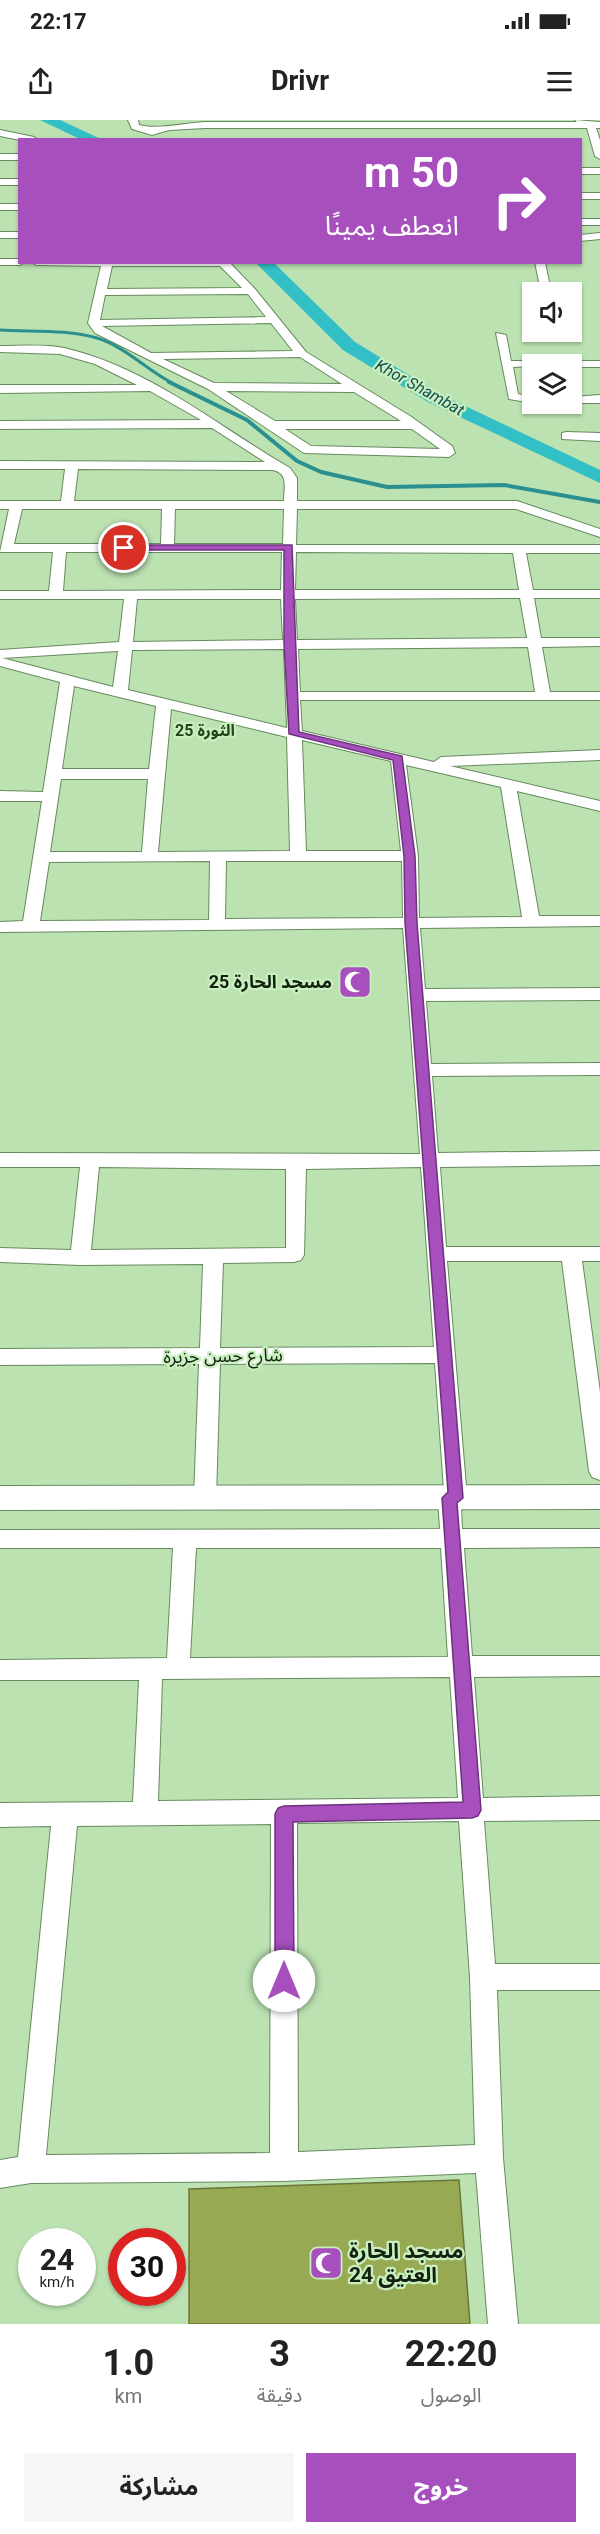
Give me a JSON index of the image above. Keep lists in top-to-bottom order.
{
  "streets": {
    "street": ["شارع حسن جزيرة"]
  },
  "districts": ["الثورة 25"],
  "water": ["Khor Shambat"],
  "places": {
    "mosque": ["مسجد الحارة 25", "مسجد الحارة 24 العتيق"]
  },
  "page": {
    "status": "22:17",
    "header": "Drivr",
    "turn": ["50 m", "انعطف يمينًا"],
    "speed": "24 km/h",
    "limit": "30",
    "eta": [
      "22:20",
      "الوصول",
      "3",
      "دقيقة",
      "1.0",
      "km"
    ],
    "buttons": ["خروج", "مشاركة"]
  }
}
